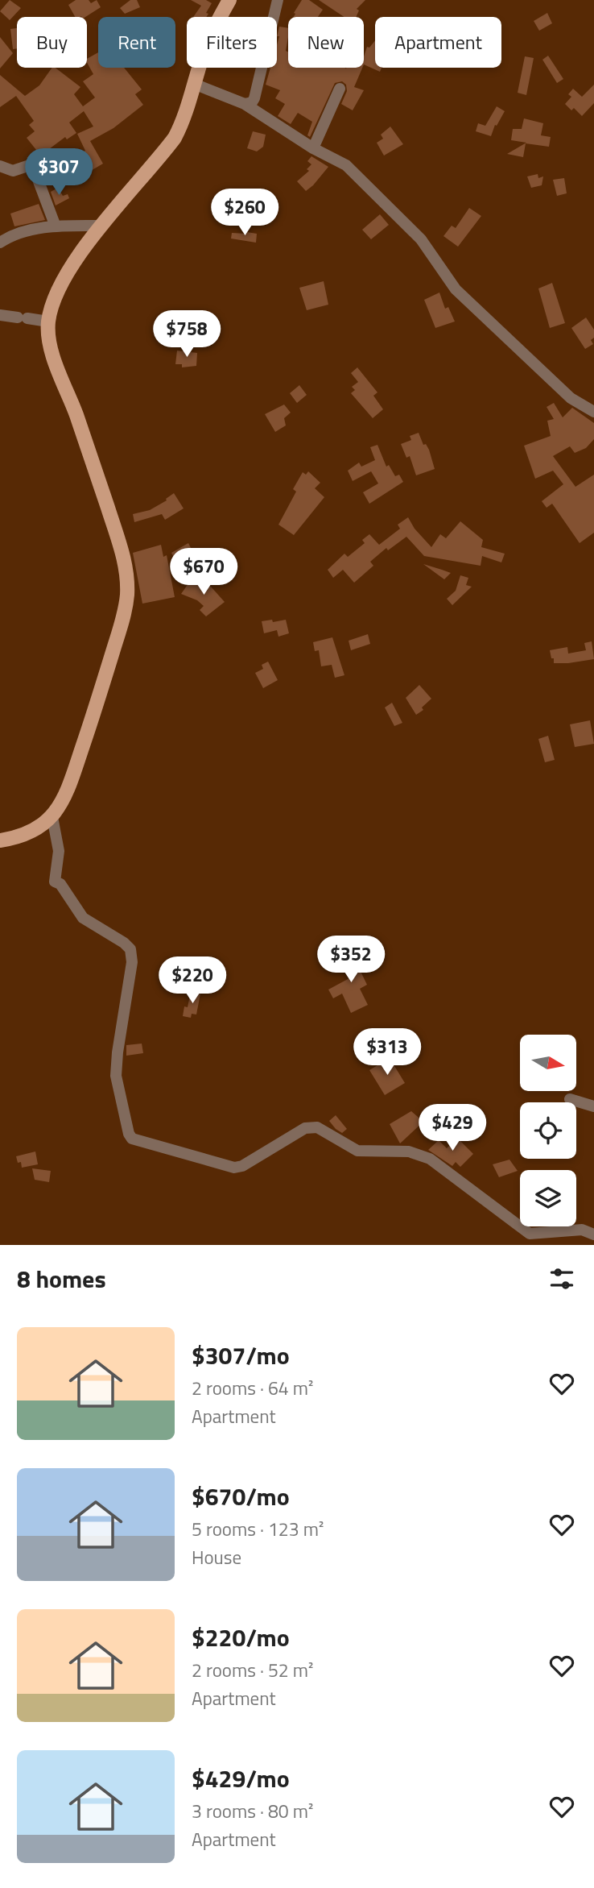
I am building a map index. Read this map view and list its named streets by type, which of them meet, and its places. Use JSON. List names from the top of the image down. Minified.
{"north":"right","page":{"chip":["Buy","Rent","Filters","New","Apartment"],"price":["$307","$260","$758","$670","$352","$220","$313","$429"],"heading":"8 homes","list":[{"name":"$307/mo","note":"2 rooms · 64 m² · Apartment"},{"name":"$670/mo","note":"5 rooms · 123 m² · House"},{"name":"$220/mo","note":"2 rooms · 52 m² · Apartment"},{"name":"$429/mo","note":"3 rooms · 80 m² · Apartment"}]}}
